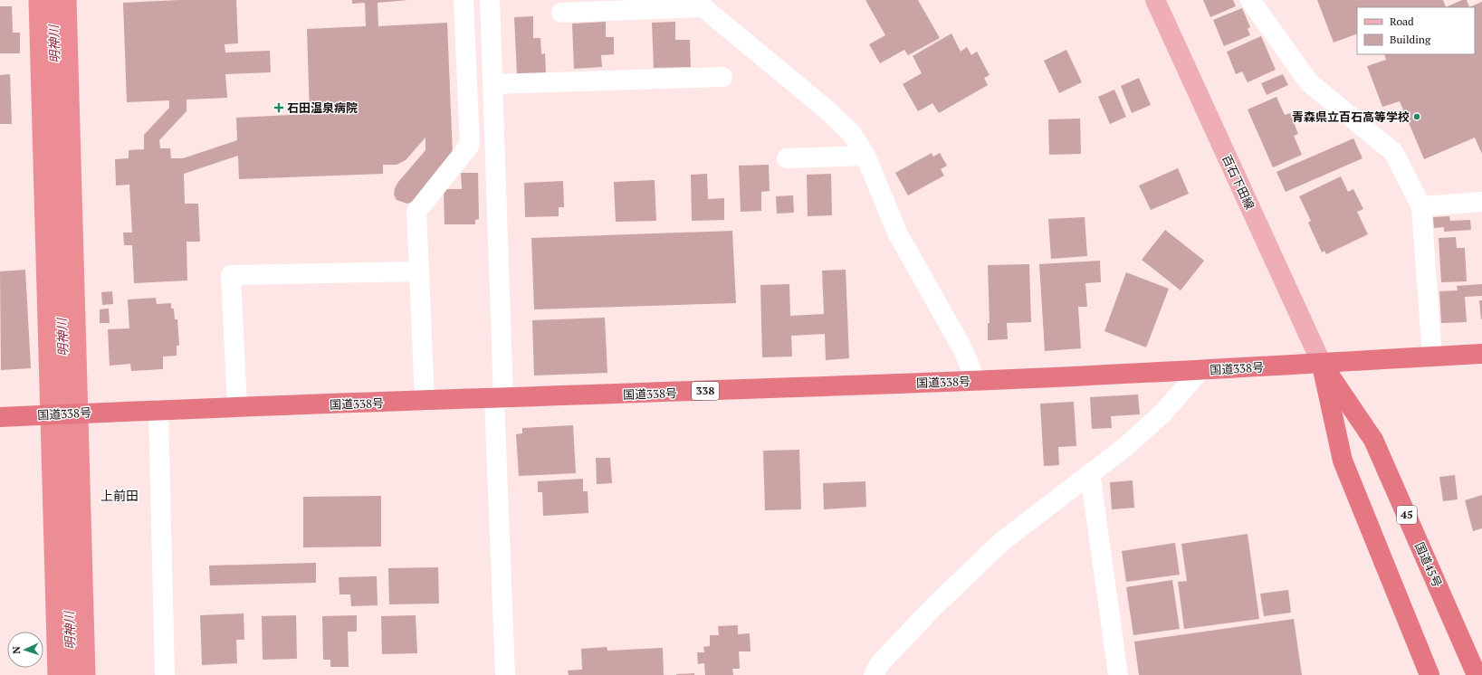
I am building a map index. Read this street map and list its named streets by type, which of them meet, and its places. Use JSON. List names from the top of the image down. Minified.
{"streets":{"highway":["国道338号","338","45","国道45号"],"main road":["百石下田線"]},"crossings":[["百石下田線","国道338号"],["百石下田線","国道45号"],["国道338号","国道45号"]],"districts":["上前田"],"water":["明神川"],"places":{"health":["石田温泉病院"],"other":["青森県立百石高等学校"]},"legend":["Road","Building"],"north":"left"}
